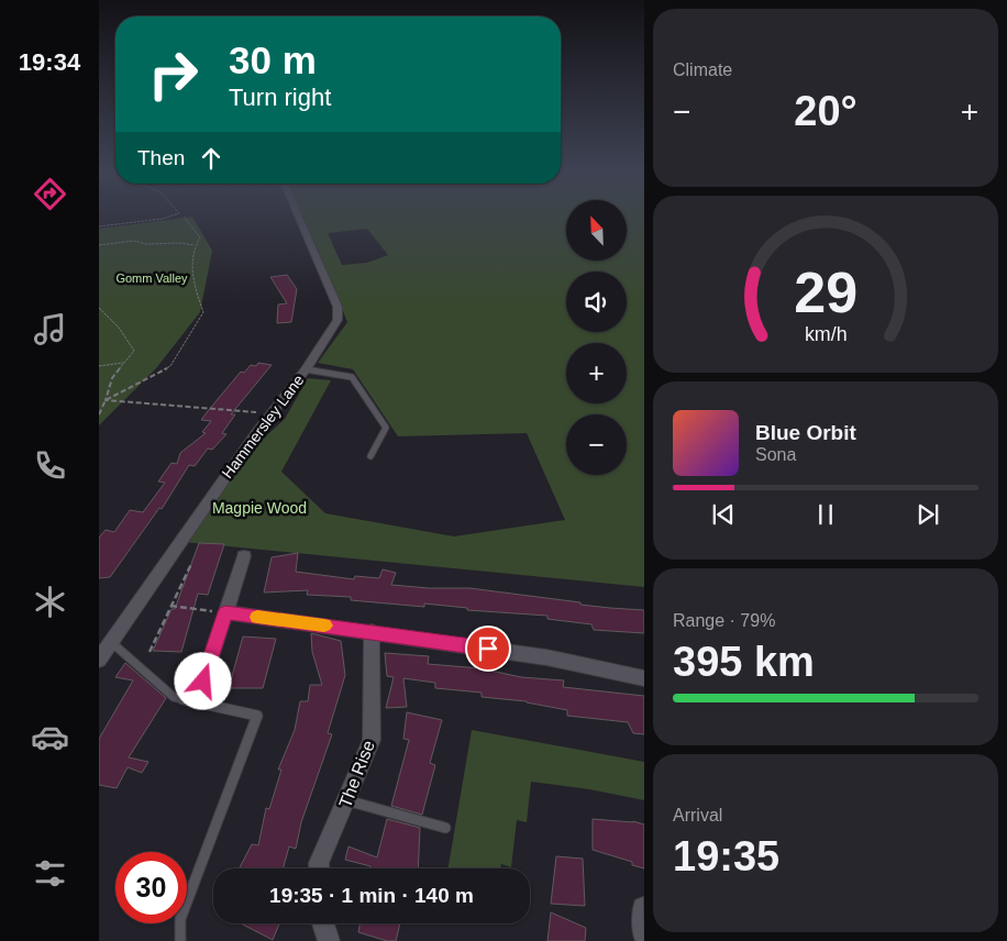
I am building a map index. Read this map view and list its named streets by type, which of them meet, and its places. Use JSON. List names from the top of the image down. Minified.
{"streets":{"street":["Hammersley Lane","The Rise"]},"parks":["Gomm Valley","Magpie Wood"],"north":"top left","page":{"tabs":"19:34","tile":["Climate",["Range · 79%","395 km"],["Arrival","19:35"]],"turn":["30 m","Turn right"],"heat":["−","20°","+"],"then":"Then","map_buttons":["+","−"],"song":["Blue Orbit","Sona"],"limit":"30","trip":"19:35 · 1 min · 140 m","gauge":["29","km/h"]}}
